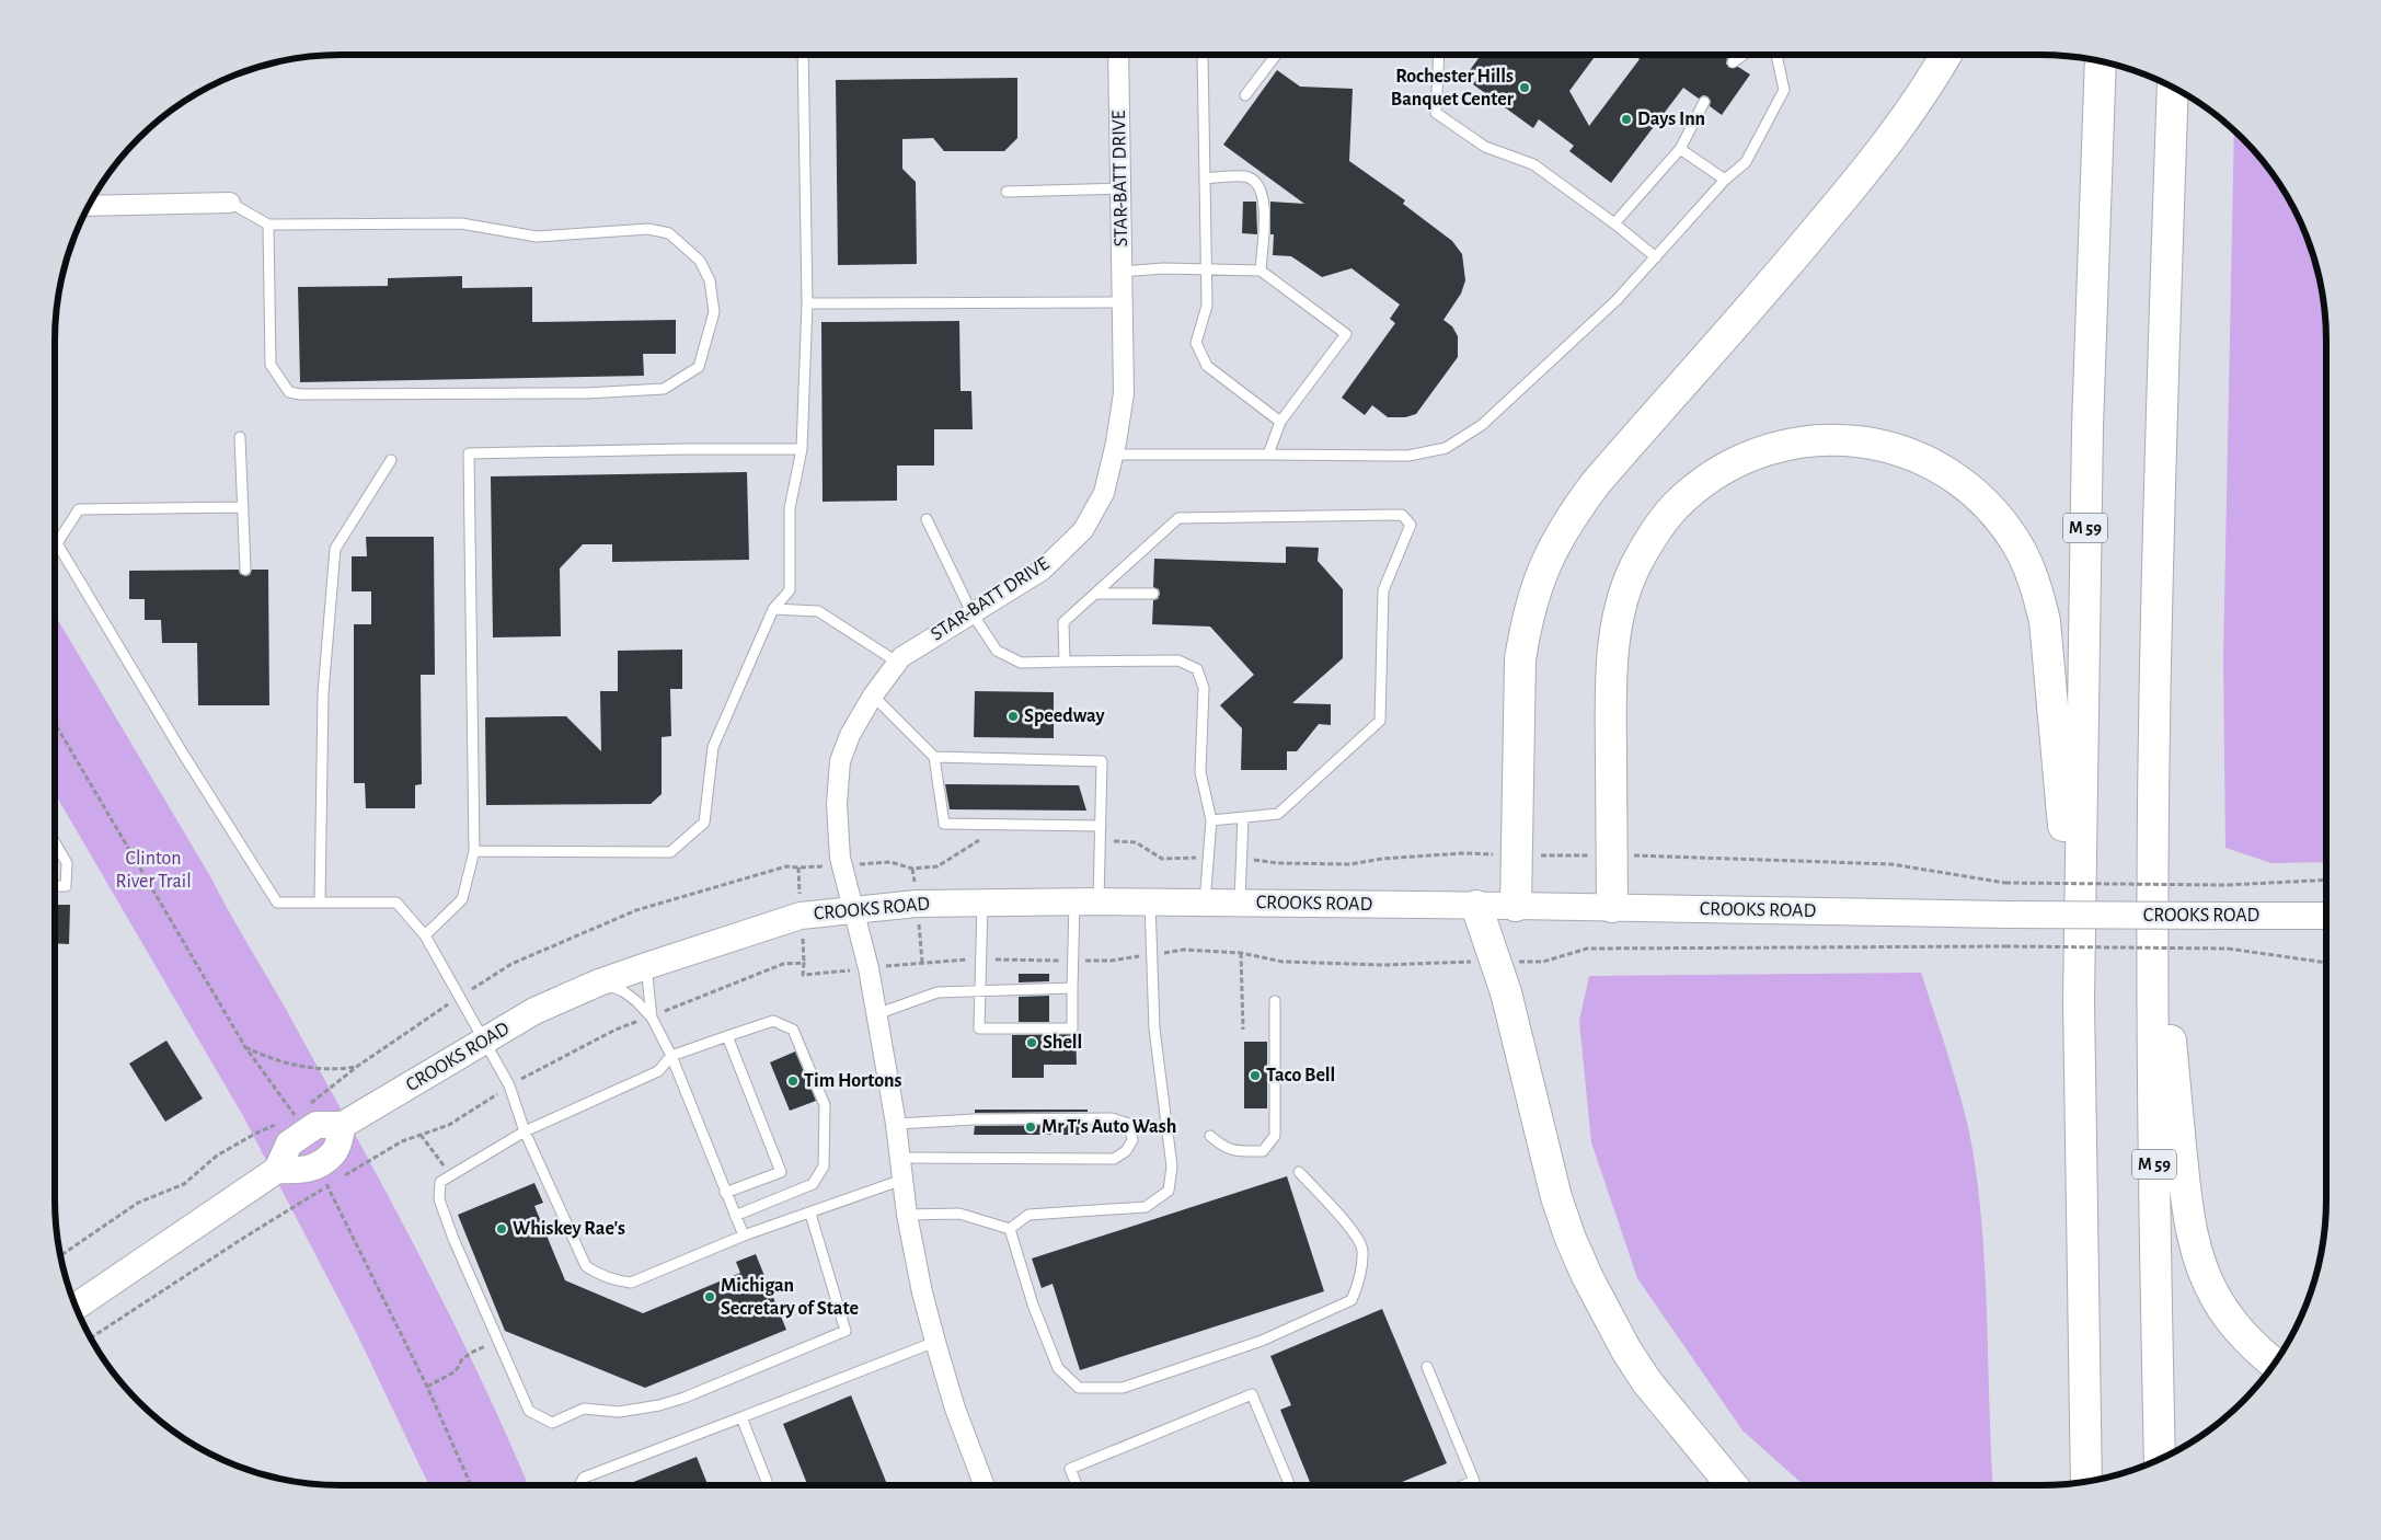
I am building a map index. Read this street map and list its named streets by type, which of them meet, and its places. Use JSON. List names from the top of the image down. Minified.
{"streets":{"highway":["M 59"],"main road":["CROOKS ROAD"],"street":["STAR-BATT DRIVE"]},"crossings":[["STAR-BATT DRIVE","CROOKS ROAD"]],"parks":["Clinton River Trail"],"places":["Rochester Hills Banquet Center","Days Inn","Speedway","Shell","Taco Bell","Tim Hortons","Mr T's Auto Wash","Whiskey Rae's","Michigan Secretary of State"]}
